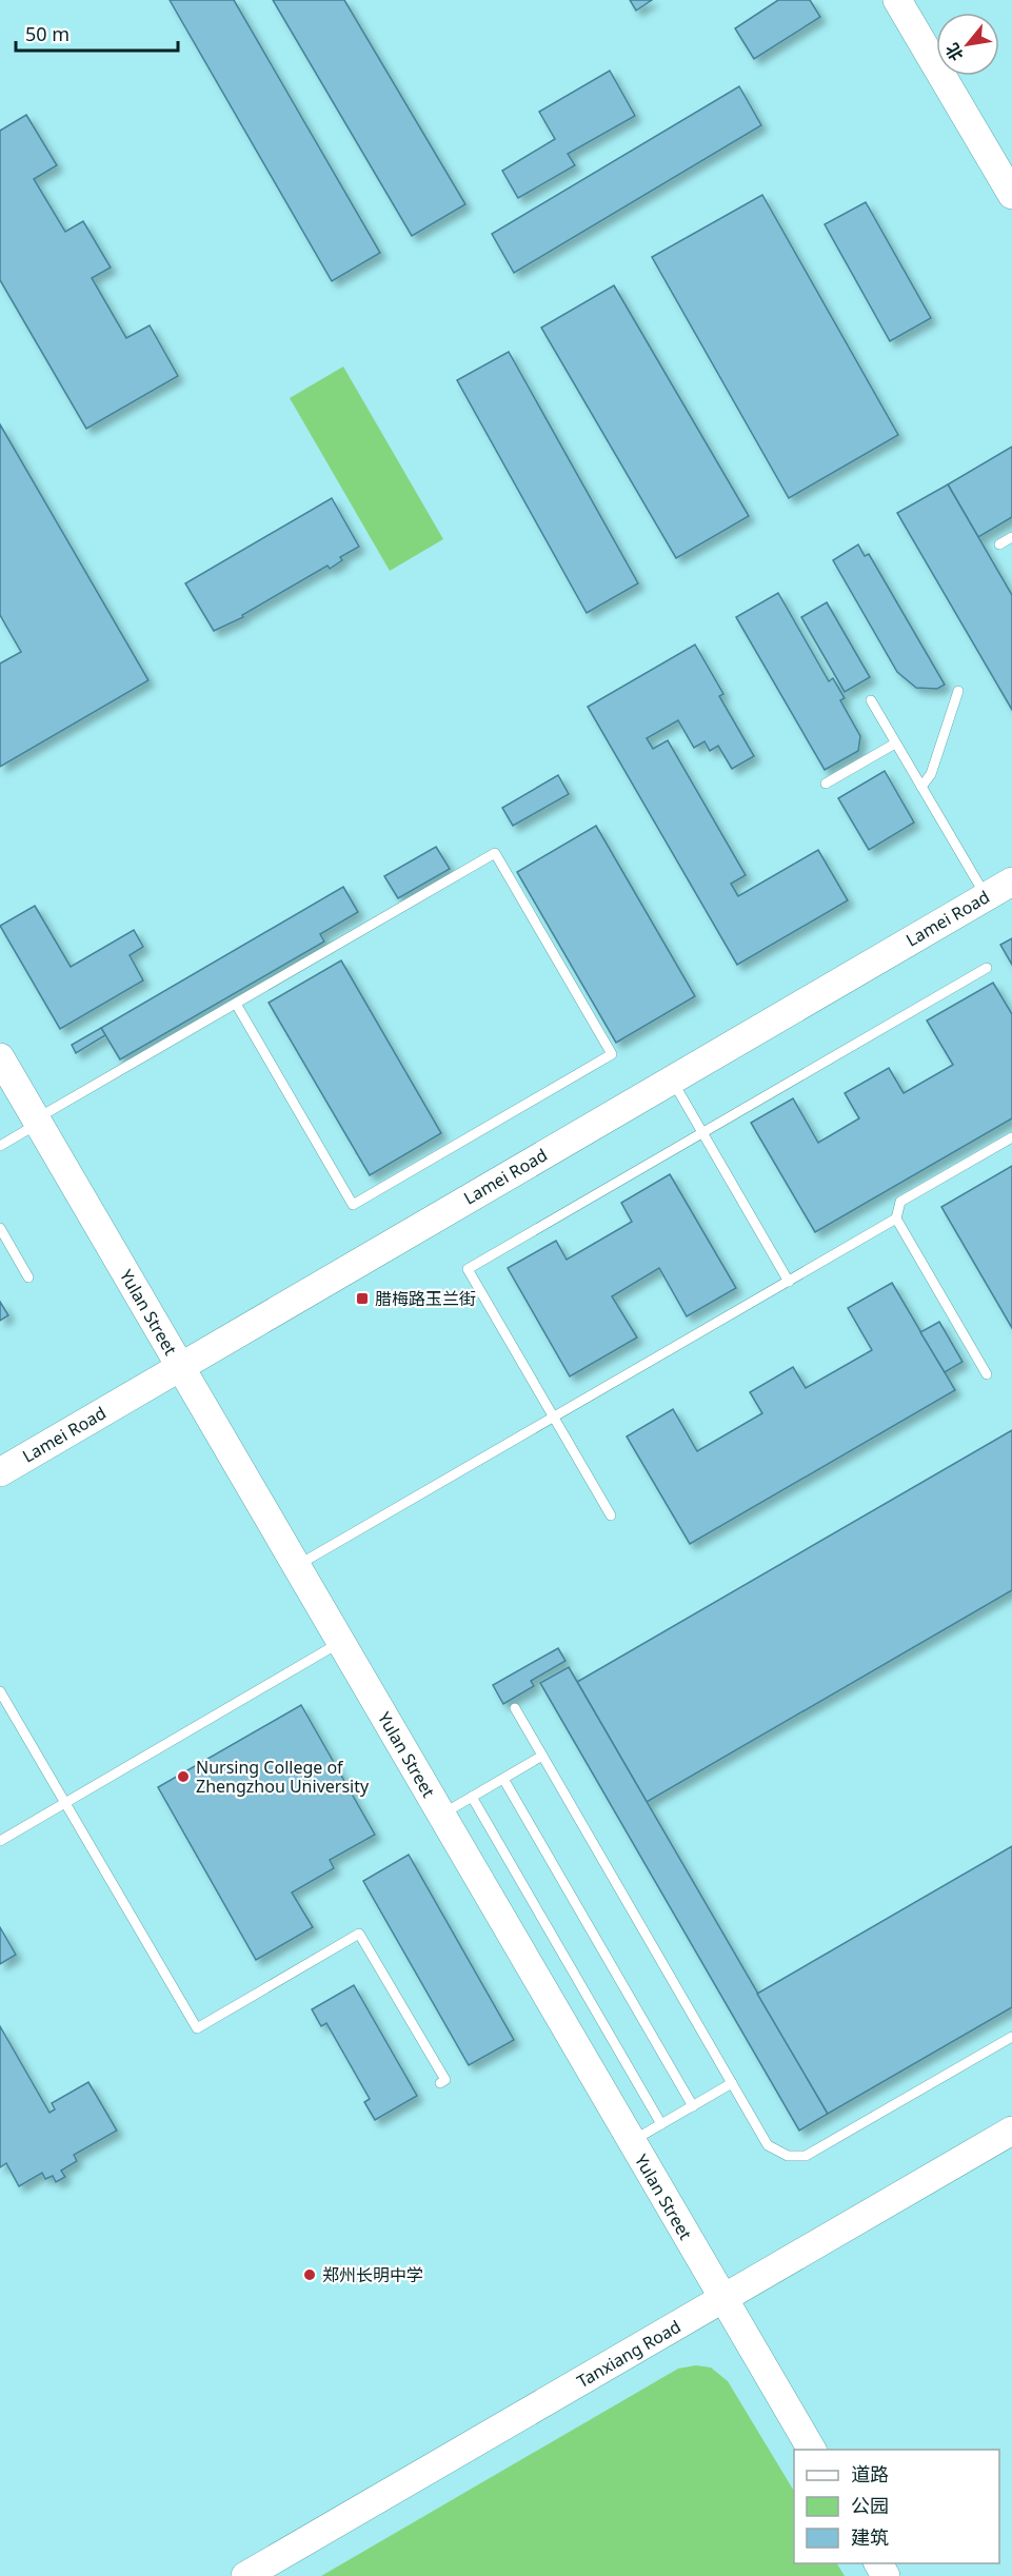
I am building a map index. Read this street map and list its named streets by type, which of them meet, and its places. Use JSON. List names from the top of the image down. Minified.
{"streets":{"street":["Lamei Road","Yulan Street","Tanxiang Road"]},"crossings":[["Lamei Road","Yulan Street"],["Yulan Street","Tanxiang Road"]],"places":{"transit":["腊梅路玉兰街"],"other":["Nursing College of Zhengzhou University","郑州长明中学"]},"legend":["道路","公园","建筑"],"scale_bar":"50 m","north":"bottom left"}
